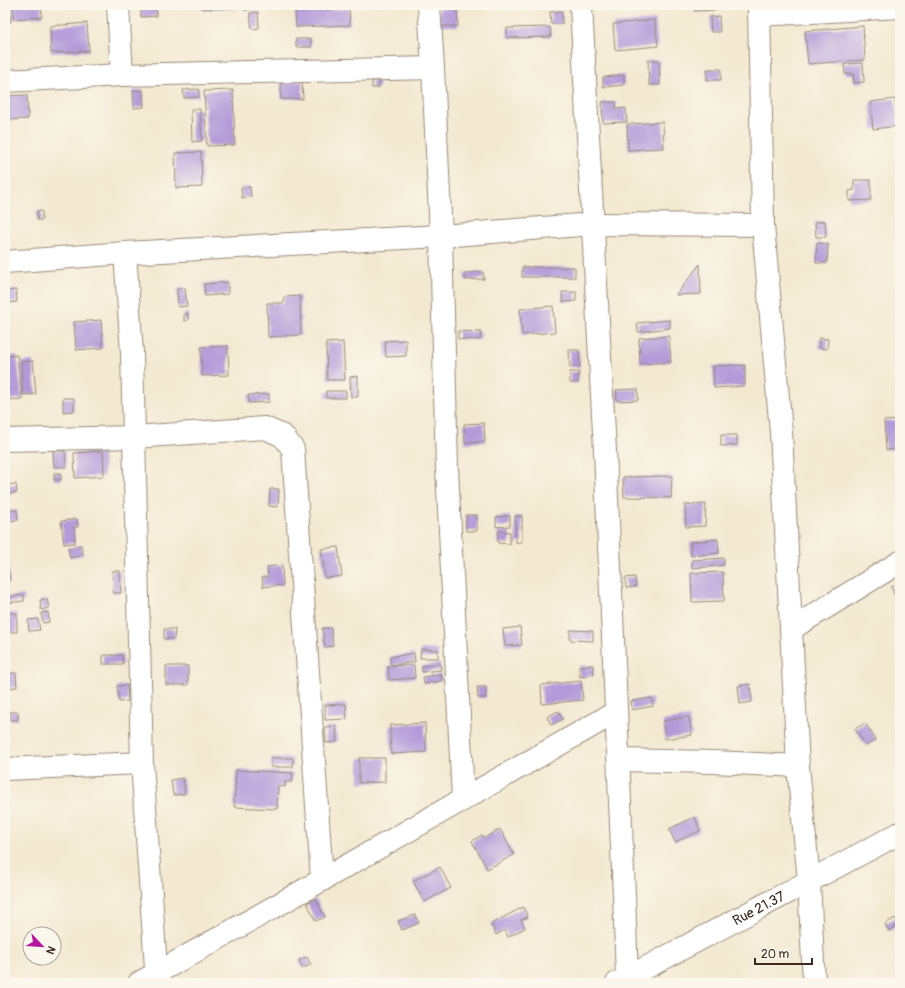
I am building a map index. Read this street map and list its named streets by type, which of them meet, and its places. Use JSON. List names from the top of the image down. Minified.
{"streets":{"street":["Rue 21.37"]},"scale_bar":"20 m","north":"bottom right"}
